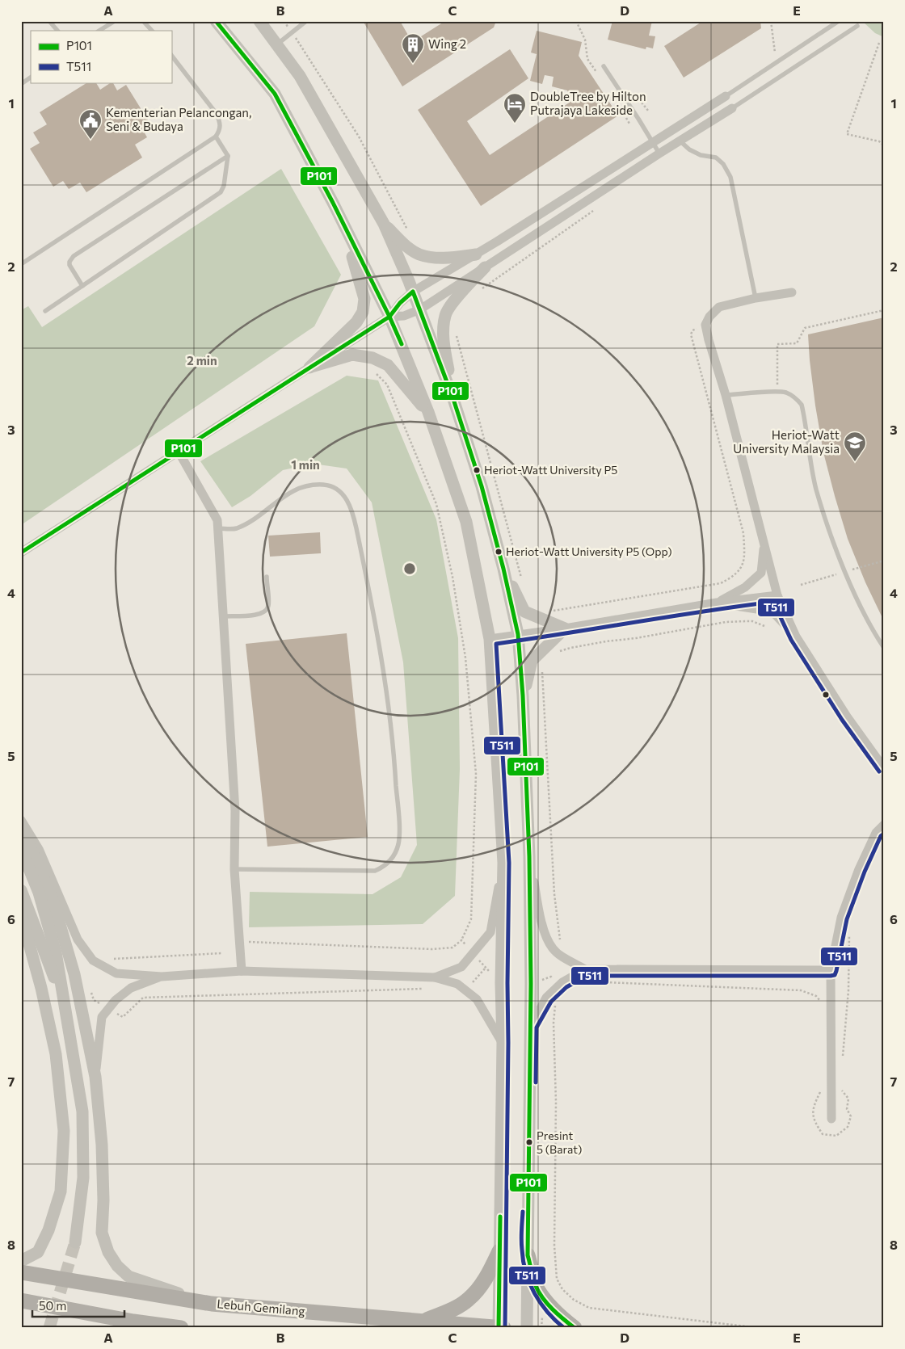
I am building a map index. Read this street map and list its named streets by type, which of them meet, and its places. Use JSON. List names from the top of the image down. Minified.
{"streets":{"main road":["Lebuh Gemilang"]},"places":{"building":["Wing 2"],"hotel":["DoubleTree by Hilton Putrajaya Lakeside"],"public building":["Kementerian Pelancongan, Seni & Budaya"],"school or university":["Heriot-Watt University Malaysia"],"other":["Heriot-Watt University P5","Heriot-Watt University P5 (Opp)","Presint 5 (Barat)"]},"lines":["transit line P101","transit line T511"],"legend":["P101","T511"],"scale_bar":"50 m","grid":{"columns":["A","B","C","D","E"],"rows":["1","2","3","4","5","6","7","8"]},"rings":["2 min","1 min"]}
